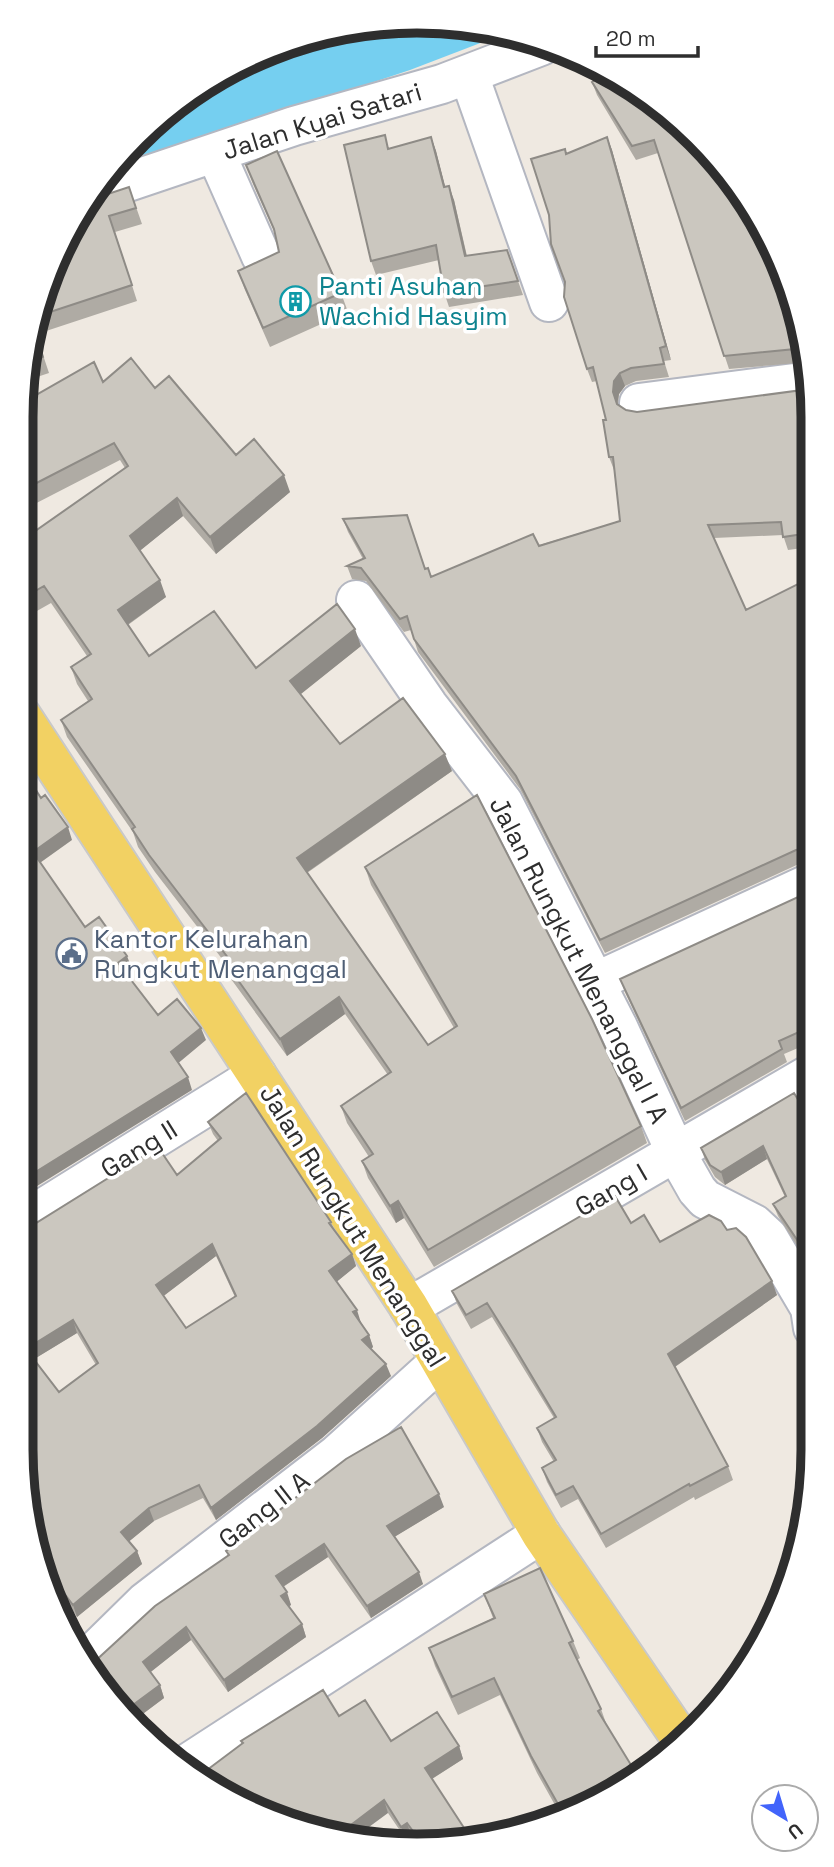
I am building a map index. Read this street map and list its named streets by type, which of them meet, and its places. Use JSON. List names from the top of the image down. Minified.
{"streets":{"main road":["Jalan Rungkut Menanggal"],"street":["Jalan Kyai Satari","Jalan Rungkut Menanggal I A","Gang II","Gang I","Gang II A"]},"crossings":[["Jalan Rungkut Menanggal I A","Gang I"],["Gang II","Jalan Rungkut Menanggal"],["Gang I","Jalan Rungkut Menanggal"],["Jalan Rungkut Menanggal","Gang II A"]],"places":{"building":["Panti Asuhan Wachid Hasyim"],"public building":["Kantor Kelurahan Rungkut Menanggal"]},"scale_bar":"20 m","north":"bottom right"}
